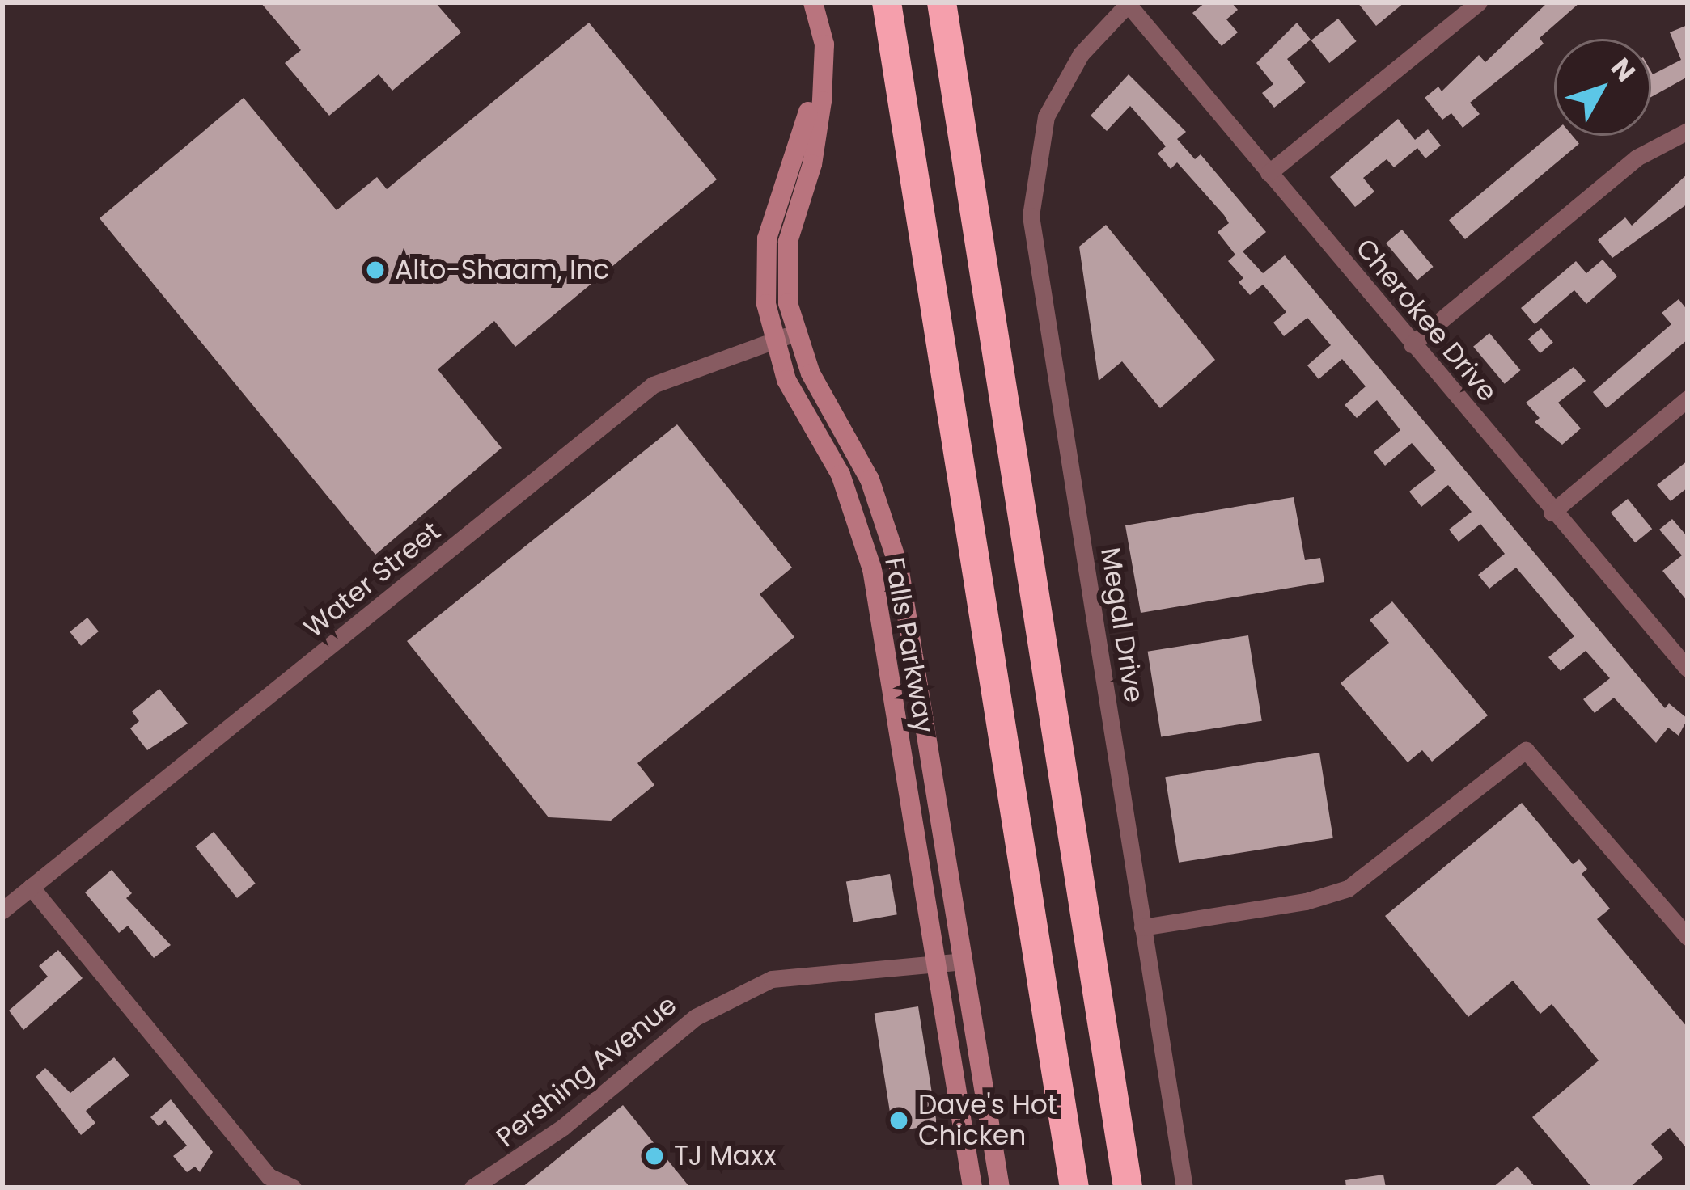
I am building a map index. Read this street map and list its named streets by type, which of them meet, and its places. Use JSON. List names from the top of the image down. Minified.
{"streets":{"street":["Cherokee Drive","Water Street","Megal Drive","Falls Parkway","Pershing Avenue"]},"crossings":[["Cherokee Drive","Megal Drive"],["Water Street","Falls Parkway"],["Falls Parkway","Pershing Avenue"]],"places":["Alto-Shaam, Inc","Dave's Hot Chicken","TJ Maxx"],"north":"top right"}
